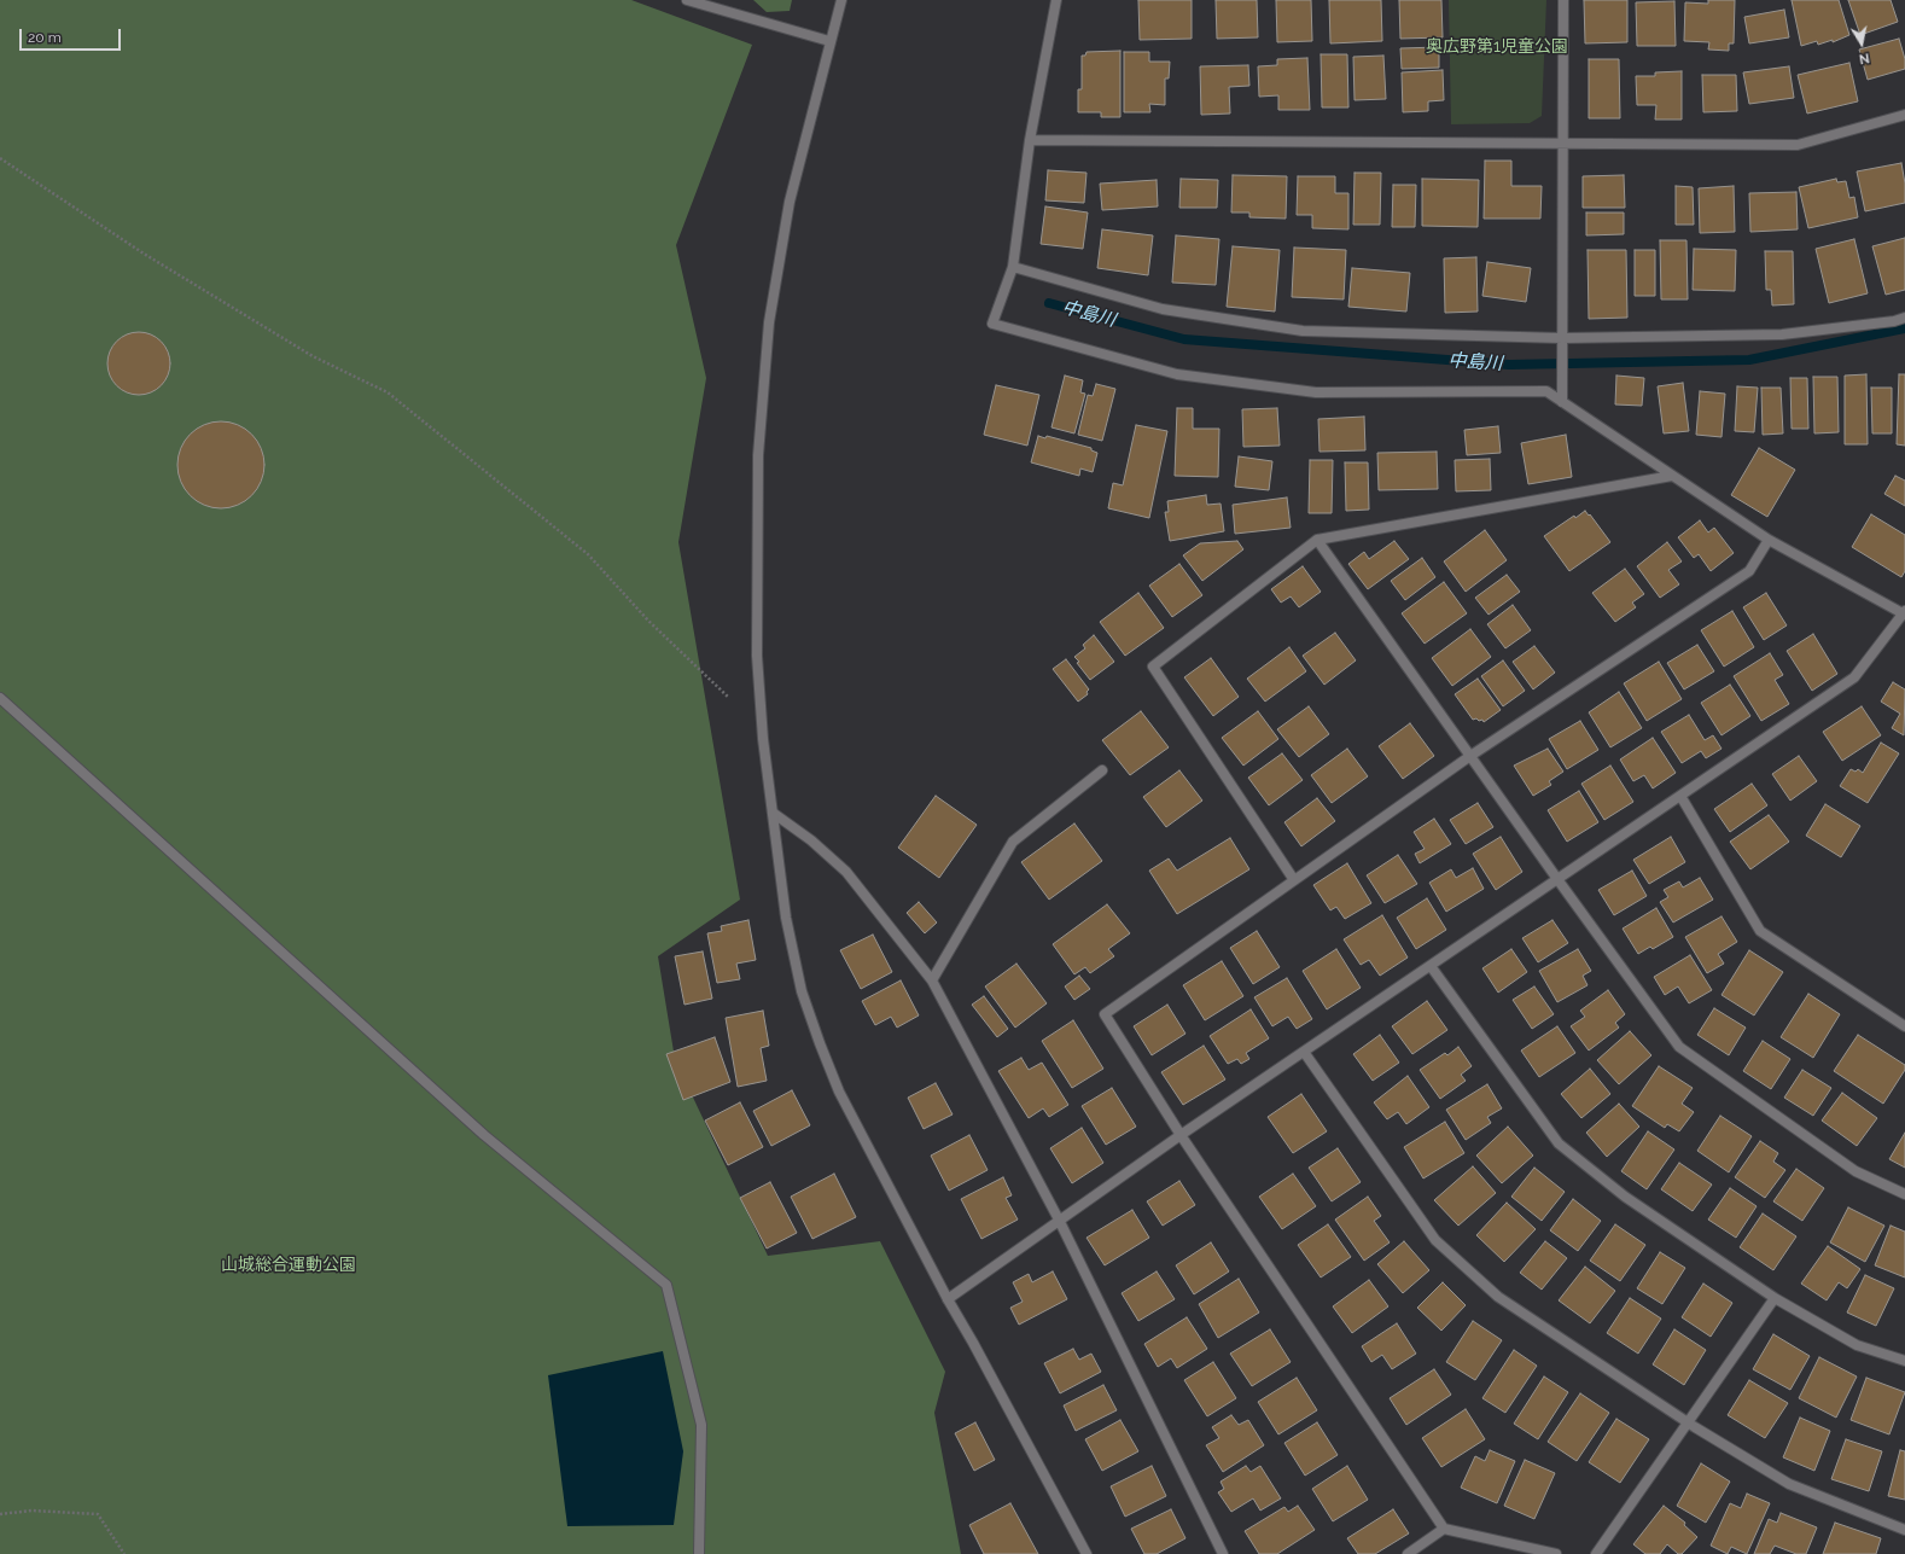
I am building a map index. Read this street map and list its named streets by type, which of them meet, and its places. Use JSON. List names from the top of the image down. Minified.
{"water":["中島川"],"parks":["奥広野第1児童公園","山城総合運動公園"],"scale_bar":"20 m","north":"bottom"}
